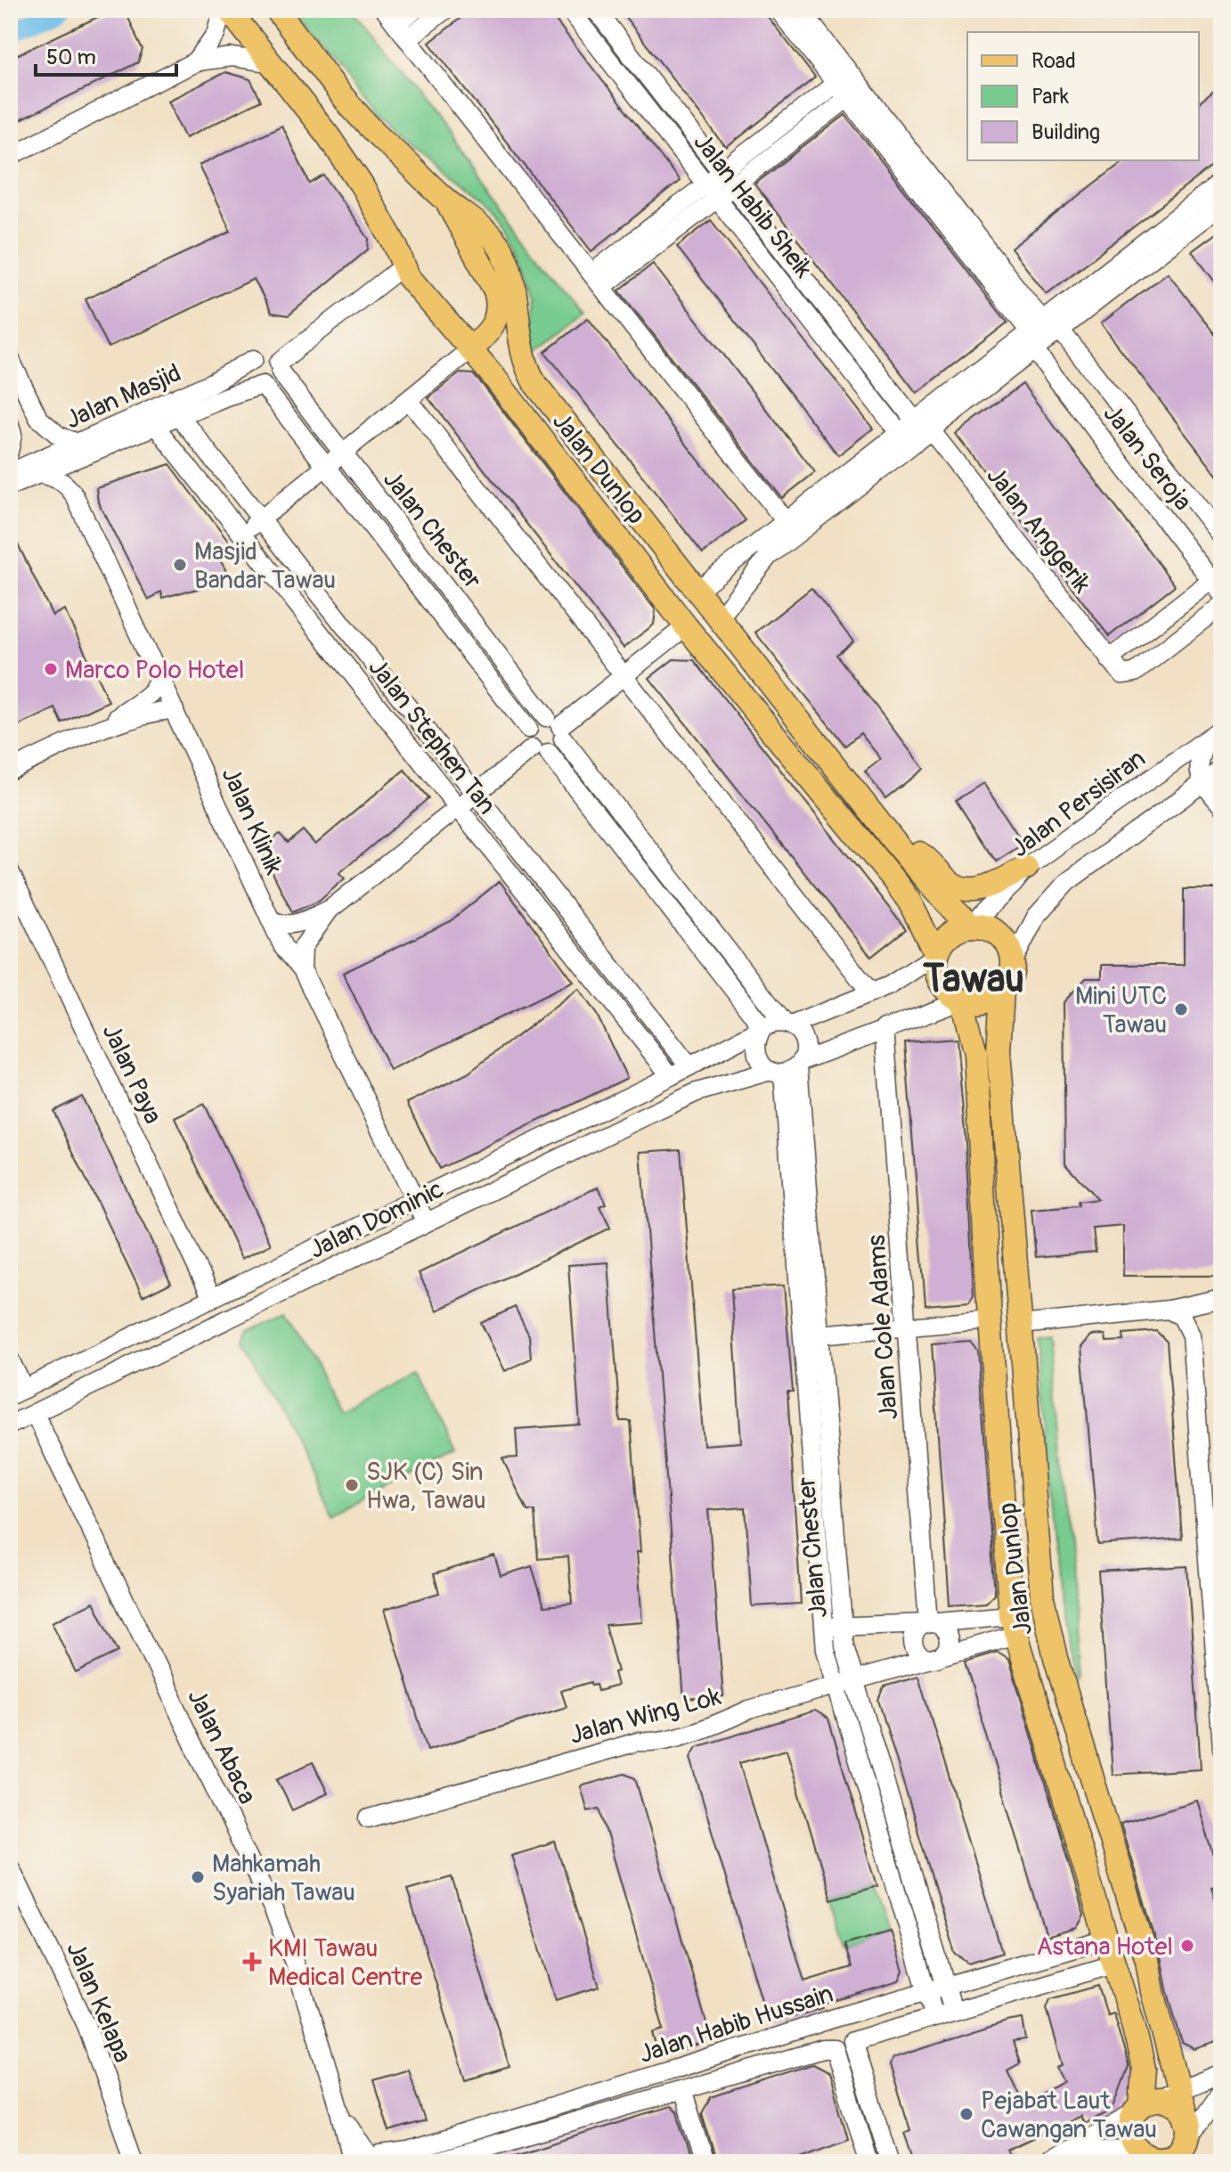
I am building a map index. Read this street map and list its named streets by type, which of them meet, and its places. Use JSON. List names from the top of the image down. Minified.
{"streets":{"main road":["Jalan Dunlop"],"street":["Jalan Habib Sheik","Jalan Masjid","Jalan Seroja","Jalan Chester","Jalan Anggerik","Jalan Stephen Tan","Jalan Persisiran","Jalan Klinik","Jalan Paya","Jalan Dominic","Jalan Cole Adams","Jalan Wing Lok","Jalan Abaca","Jalan Kelapa","Jalan Habib Hussain"]},"crossings":[["Jalan Masjid","Jalan Chester"],["Jalan Dunlop","Jalan Persisiran"],["Jalan Dunlop","Jalan Dominic"],["Jalan Dunlop","Jalan Wing Lok"],["Jalan Dunlop","Jalan Habib Hussain"],["Jalan Chester","Jalan Dominic"],["Jalan Chester","Jalan Wing Lok"],["Jalan Chester","Jalan Habib Hussain"],["Jalan Stephen Tan","Jalan Dominic"],["Jalan Persisiran","Jalan Dominic"],["Jalan Klinik","Jalan Dominic"],["Jalan Paya","Jalan Dominic"],["Jalan Dominic","Jalan Cole Adams"],["Jalan Dominic","Jalan Abaca"],["Jalan Cole Adams","Jalan Wing Lok"],["Jalan Abaca","Jalan Habib Hussain"]],"districts":["Tawau"],"places":{"other":["Masjid Bandar Tawau","Marco Polo Hotel","Mini UTC Tawau","SJK (C) Sin Hwa, Tawau","Mahkamah Syariah Tawau","Astana Hotel","Pejabat Laut Cawangan Tawau"],"health":["KMI Tawau Medical Centre"]},"legend":["Road","Park","Building"],"scale_bar":"50 m"}
